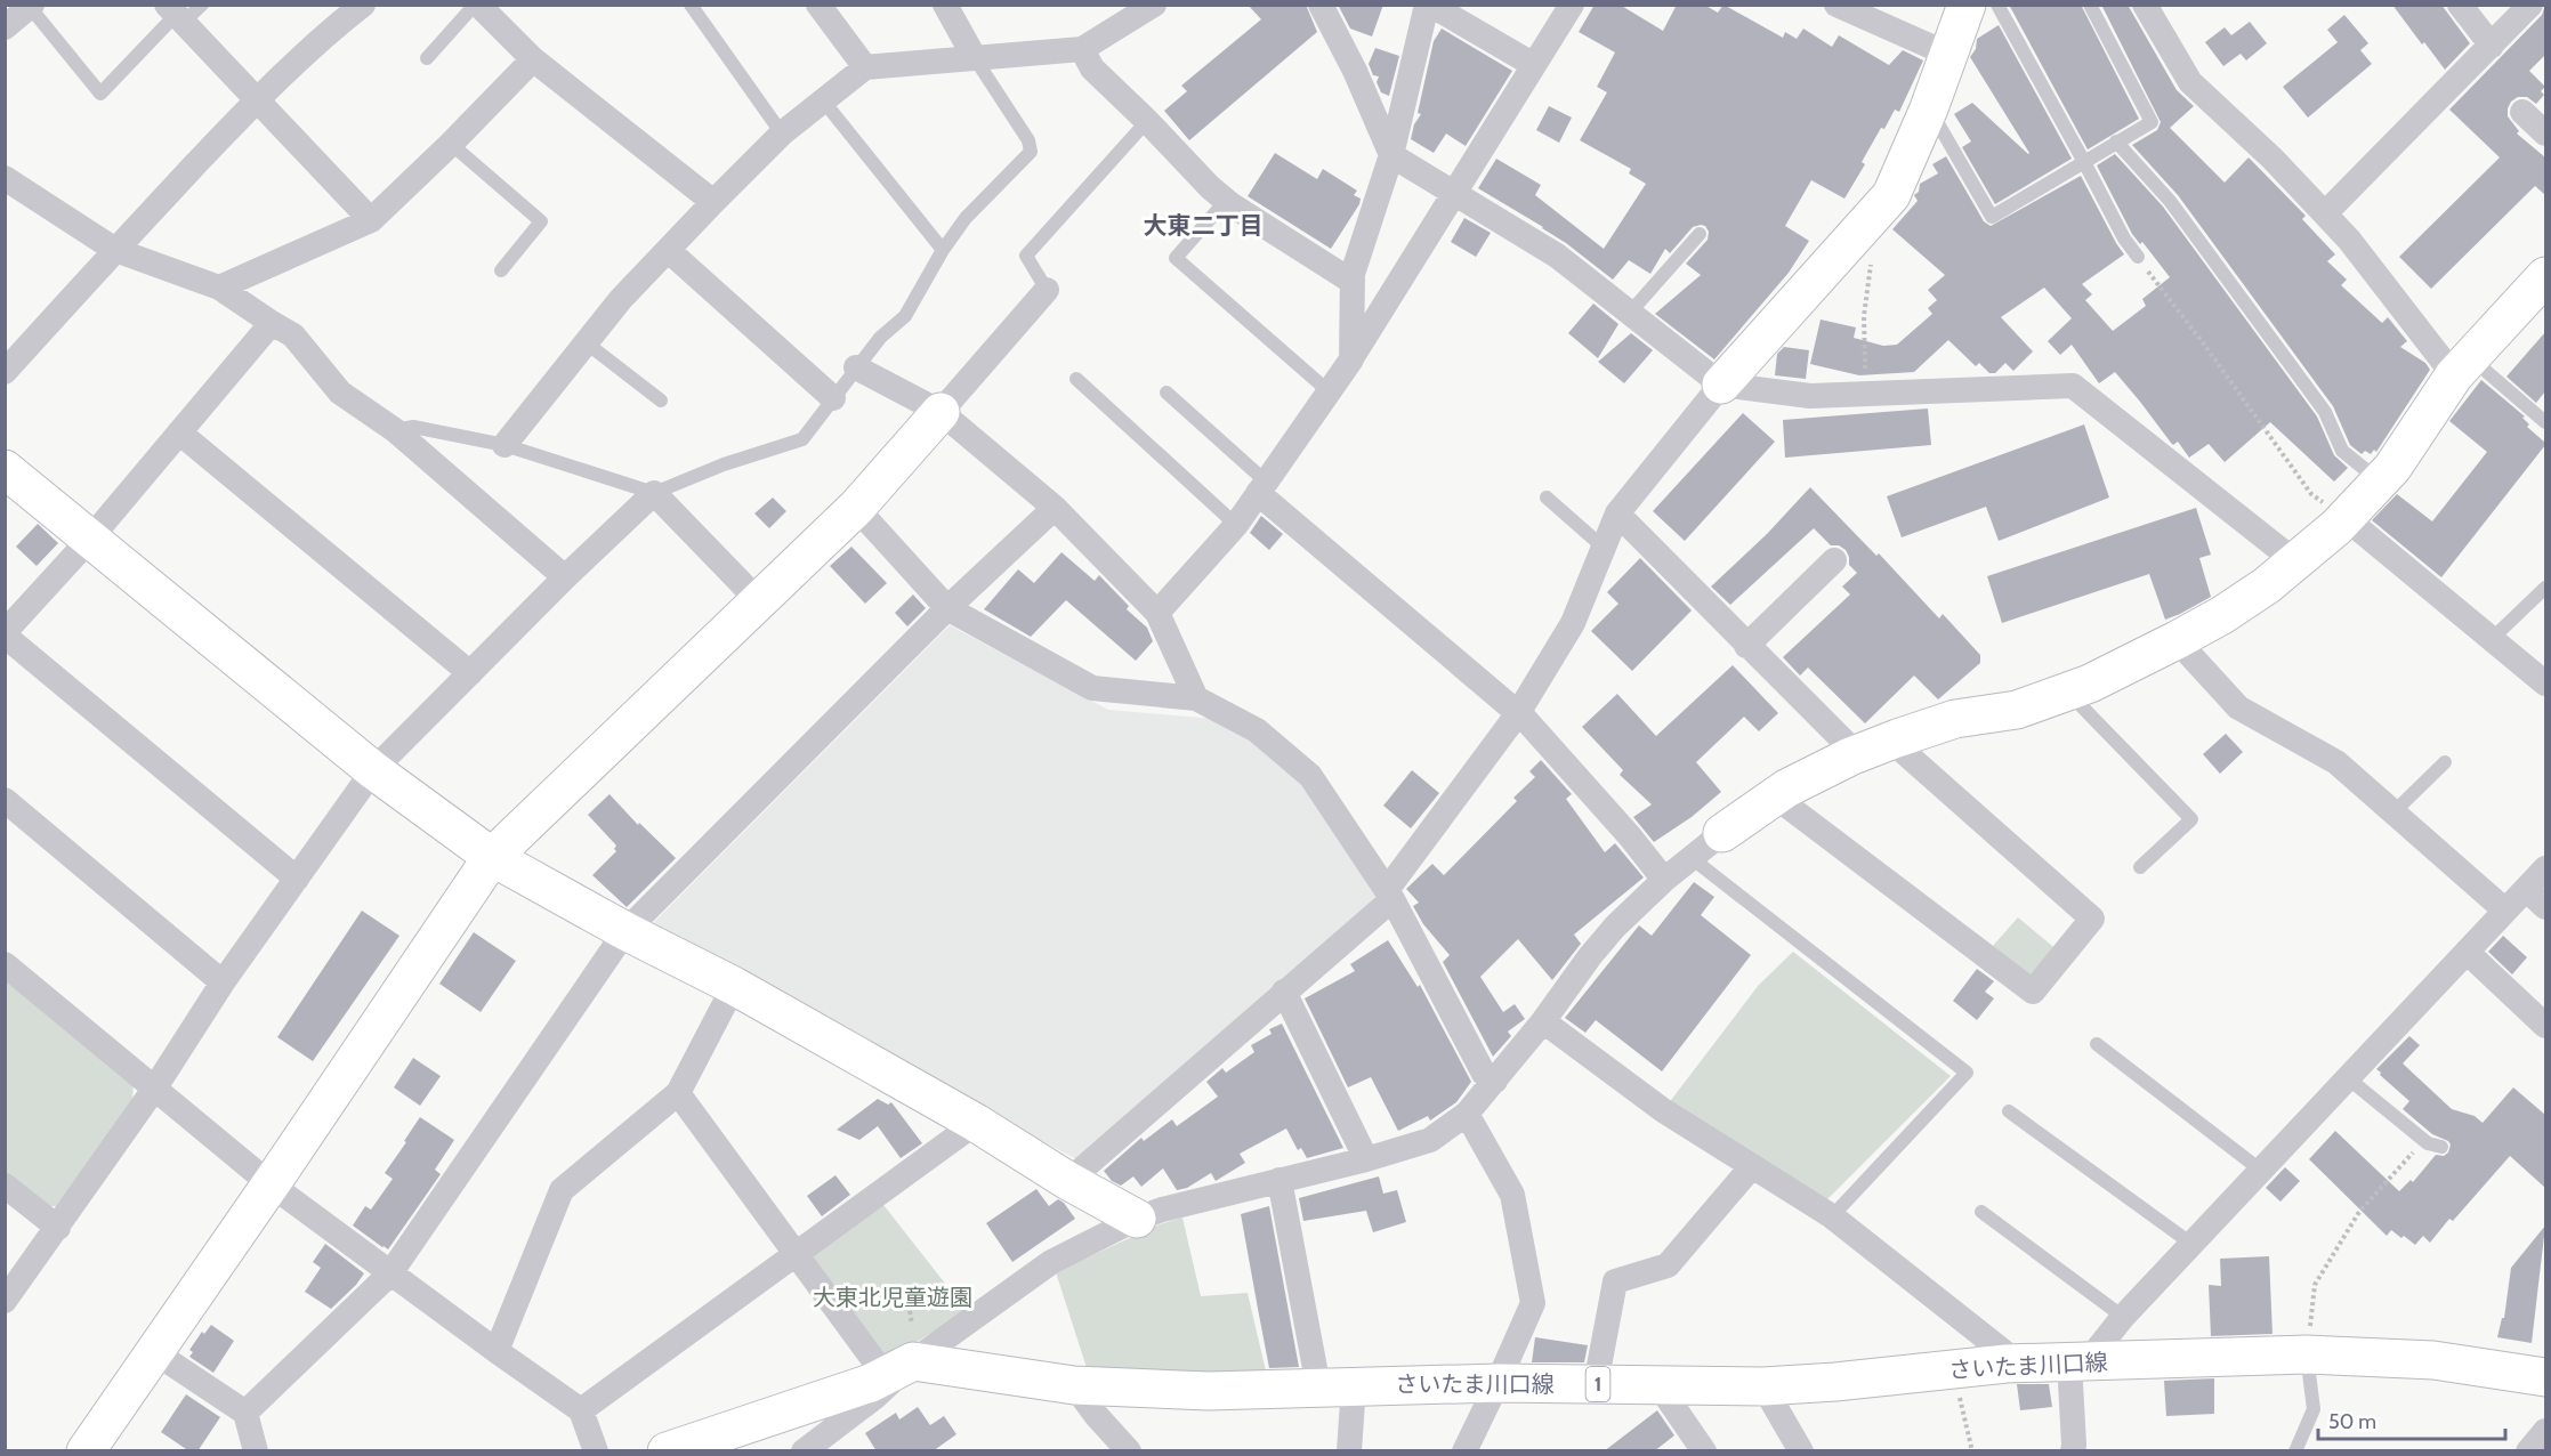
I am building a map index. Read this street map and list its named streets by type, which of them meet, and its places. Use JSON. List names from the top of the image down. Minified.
{"streets":{"street":["さいたま川口線","1"]},"districts":["大東二丁目"],"parks":["大東北児童遊園"],"scale_bar":"50 m"}
